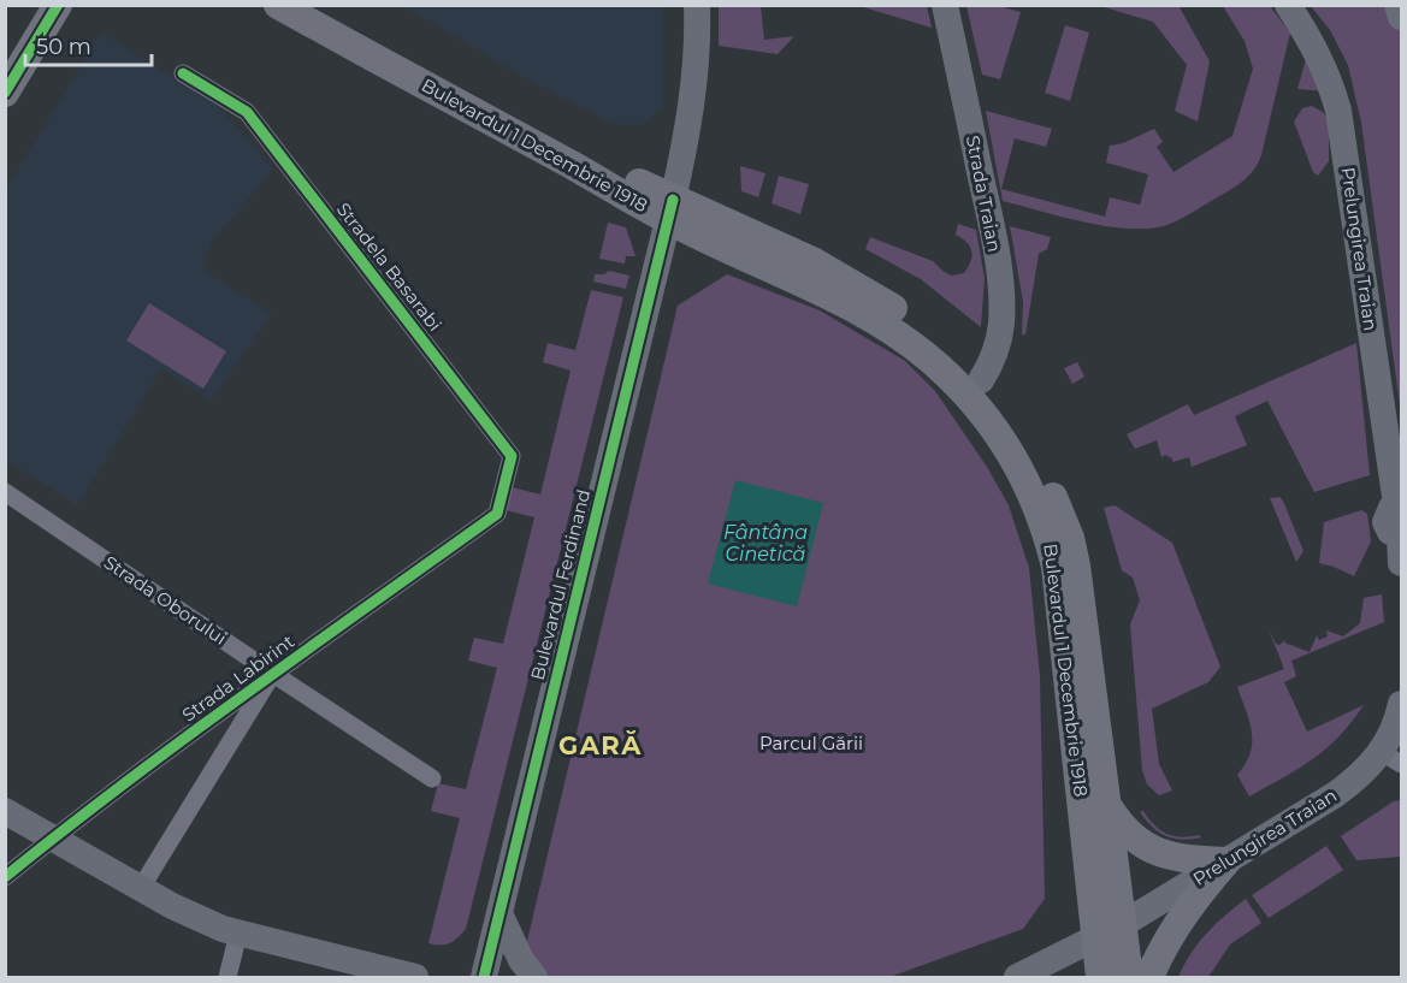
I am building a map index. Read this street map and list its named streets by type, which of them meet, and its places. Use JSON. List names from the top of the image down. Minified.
{"streets":{"main road":["Bulevardul 1 Decembrie 1918"],"street":["Strada Traian","Prelungirea Traian","Stradela Basarabi","Bulevardul Ferdinand","Strada Oborului","Strada Labirint"]},"crossings":[["Bulevardul 1 Decembrie 1918","Strada Traian"],["Bulevardul 1 Decembrie 1918","Prelungirea Traian"],["Bulevardul 1 Decembrie 1918","Bulevardul Ferdinand"],["Stradela Basarabi","Strada Labirint"],["Strada Oborului","Strada Labirint"]],"districts":["GARĂ"],"water":["Fântâna Cinetică"],"parks":["Parcul Gării"],"scale_bar":"50 m"}
